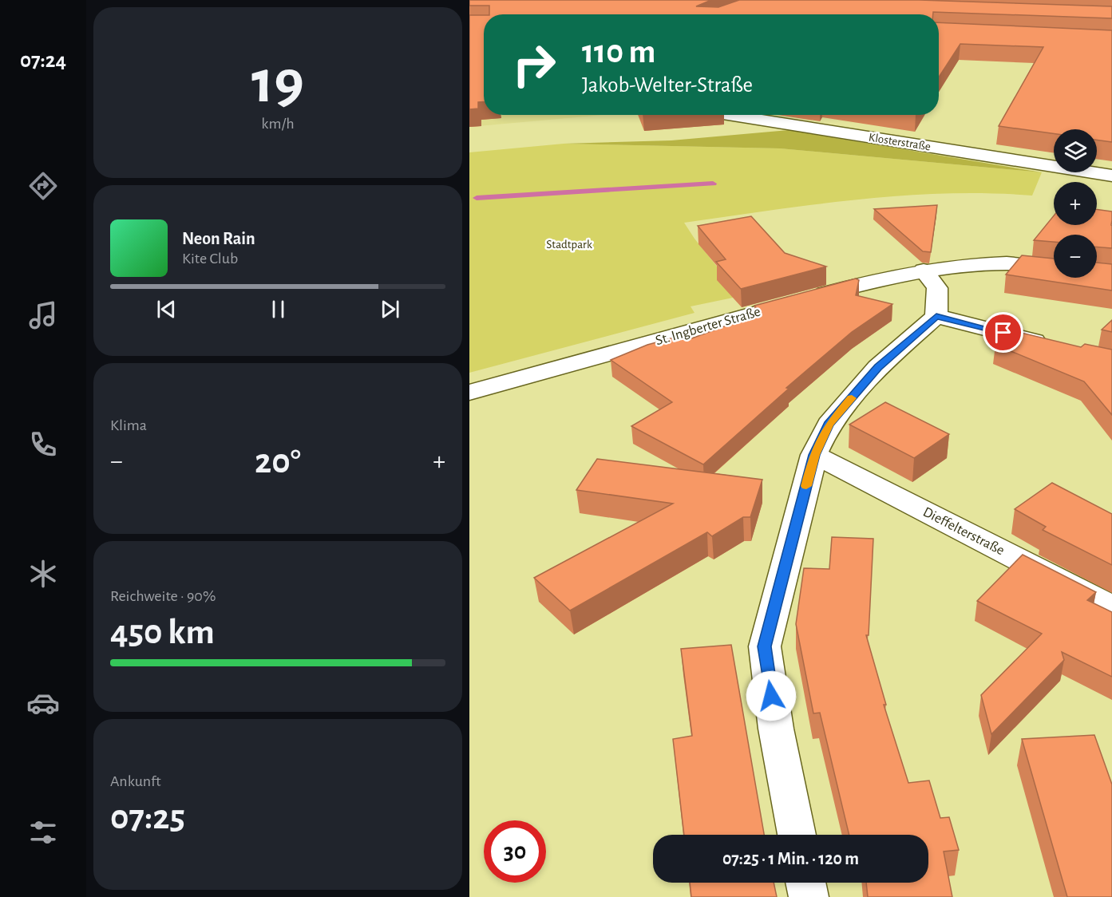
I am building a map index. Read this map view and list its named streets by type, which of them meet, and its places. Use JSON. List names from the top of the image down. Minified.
{"streets":{"street":["Klosterstraße","St. Ingberter Straße","Dieffelterstraße"]},"parks":["Stadtpark"],"page":{"tabs":"07:24","tile":[["19","km/h"],"Klima",["Reichweite · 90%","450 km"],["Ankunft","07:25"]],"turn":["110 m","Jakob-Welter-Straße"],"map_buttons":["+","−"],"song":["Neon Rain","Kite Club"],"heat":["−","20°","+"],"limit":"30","trip":"07:25 · 1 Min. · 120 m"}}
